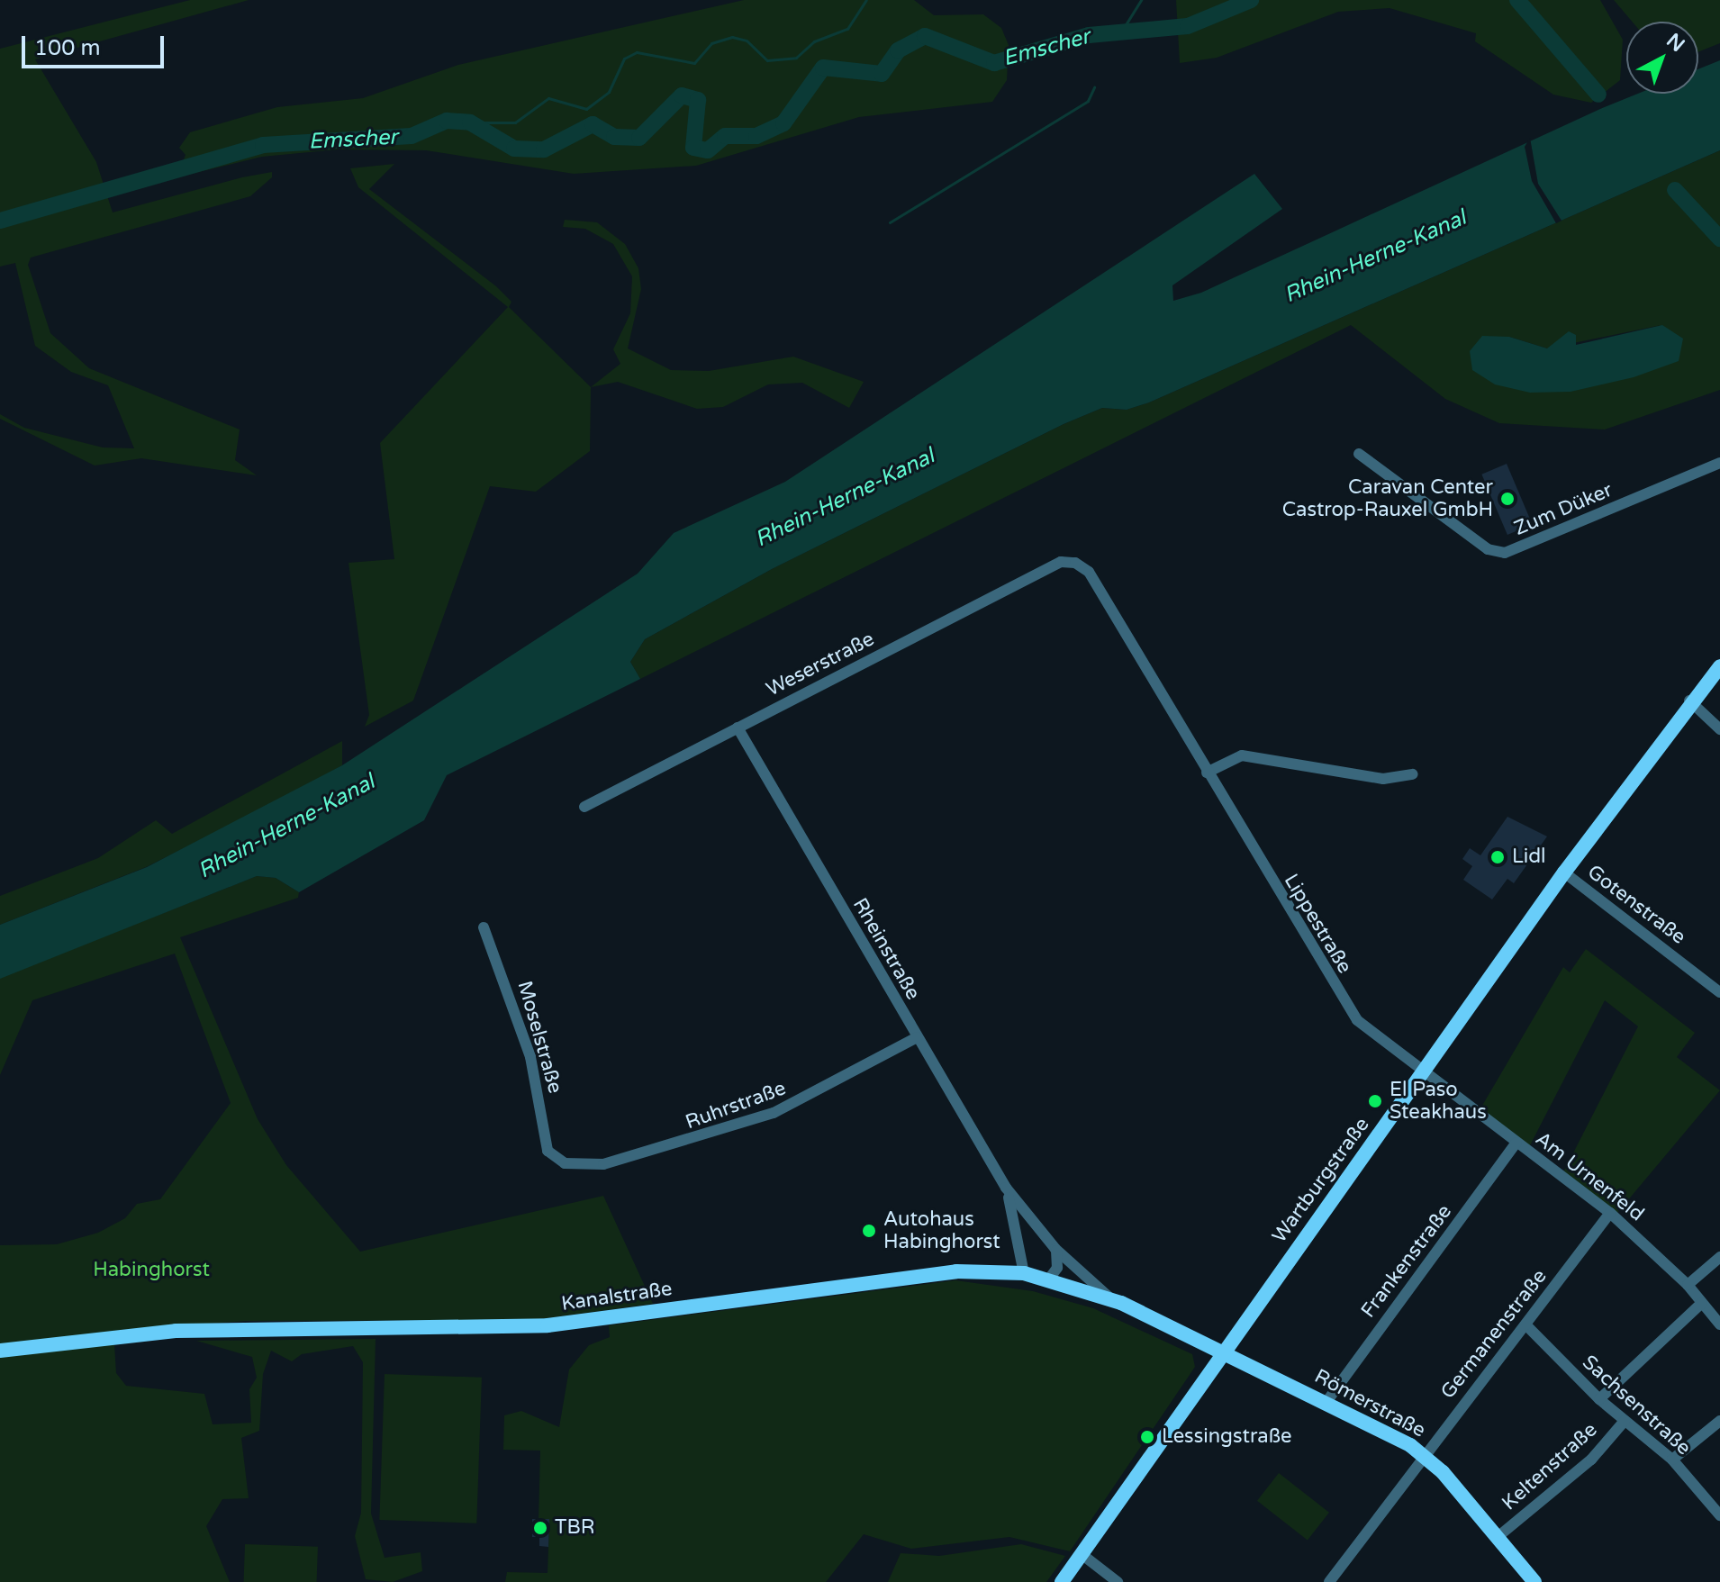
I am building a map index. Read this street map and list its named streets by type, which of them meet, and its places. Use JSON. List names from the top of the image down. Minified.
{"streets":{"main road":["Wartburgstraße","Kanalstraße","Römerstraße"],"street":["Zum Düker","Weserstraße","Gotenstraße","Lippestraße","Rheinstraße","Moselstraße","Ruhrstraße","Am Urnenfeld","Frankenstraße","Germanenstraße","Sachsenstraße","Keltenstraße"]},"crossings":[["Weserstraße","Lippestraße"],["Weserstraße","Rheinstraße"],["Gotenstraße","Wartburgstraße"],["Lippestraße","Am Urnenfeld"],["Lippestraße","Wartburgstraße"],["Rheinstraße","Ruhrstraße"],["Rheinstraße","Kanalstraße"],["Moselstraße","Ruhrstraße"],["Am Urnenfeld","Wartburgstraße"],["Am Urnenfeld","Frankenstraße"],["Am Urnenfeld","Germanenstraße"],["Wartburgstraße","Kanalstraße"],["Wartburgstraße","Römerstraße"],["Frankenstraße","Römerstraße"],["Kanalstraße","Römerstraße"],["Germanenstraße","Römerstraße"],["Germanenstraße","Sachsenstraße"],["Römerstraße","Keltenstraße"],["Sachsenstraße","Keltenstraße"]],"water":["Emscher","Rhein-Herne-Kanal"],"parks":["Habinghorst"],"places":["Caravan Center Castrop-Rauxel GmbH","Lidl","El Paso Steakhaus","Autohaus Habinghorst","Lessingstraße","TBR"],"scale_bar":"100 m","north":"top right"}
